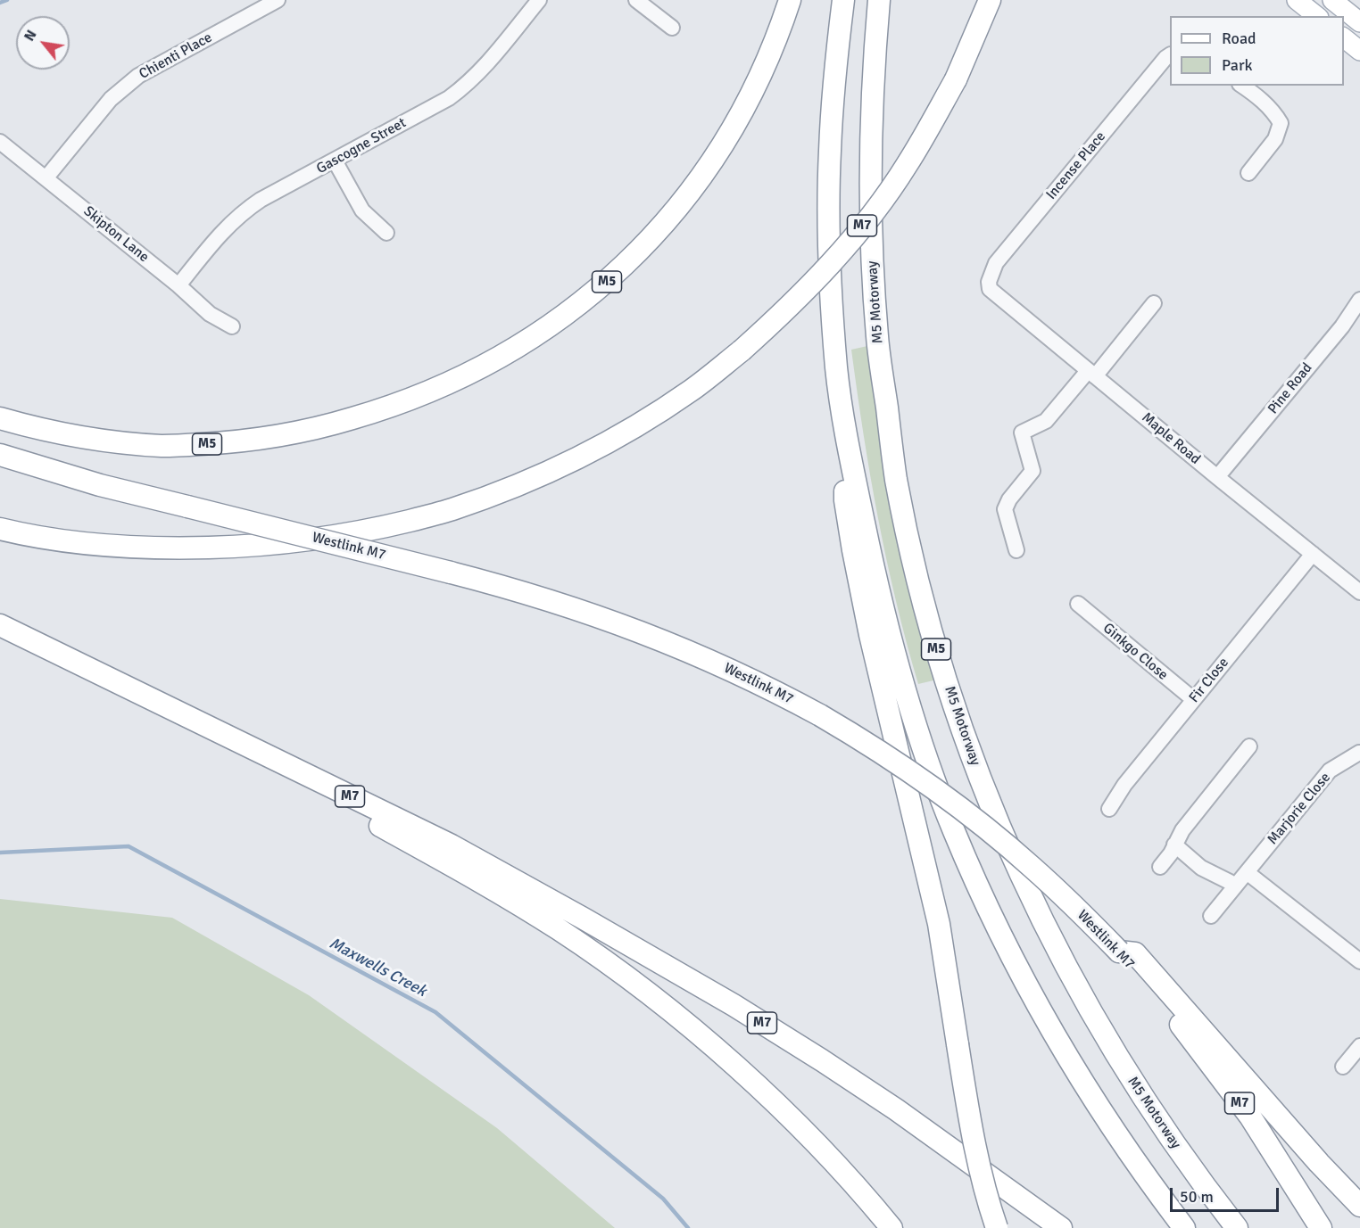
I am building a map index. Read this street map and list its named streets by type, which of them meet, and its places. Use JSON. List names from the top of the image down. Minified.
{"streets":{"highway":["M7","M5","M5 Motorway","Westlink M7"],"street":["Chienti Place","Gascogne Street","Incense Place","Skipton Lane","Pine Road","Maple Road","Ginkgo Close","Fir Close","Marjorie Close"]},"crossings":[["Chienti Place","Skipton Lane"],["Gascogne Street","Skipton Lane"],["Incense Place","Maple Road"],["M7","Westlink M7"],["Pine Road","Maple Road"],["Maple Road","Fir Close"],["Ginkgo Close","Fir Close"]],"water":["Maxwells Creek"],"legend":["Road","Park"],"scale_bar":"50 m","north":"top left"}
